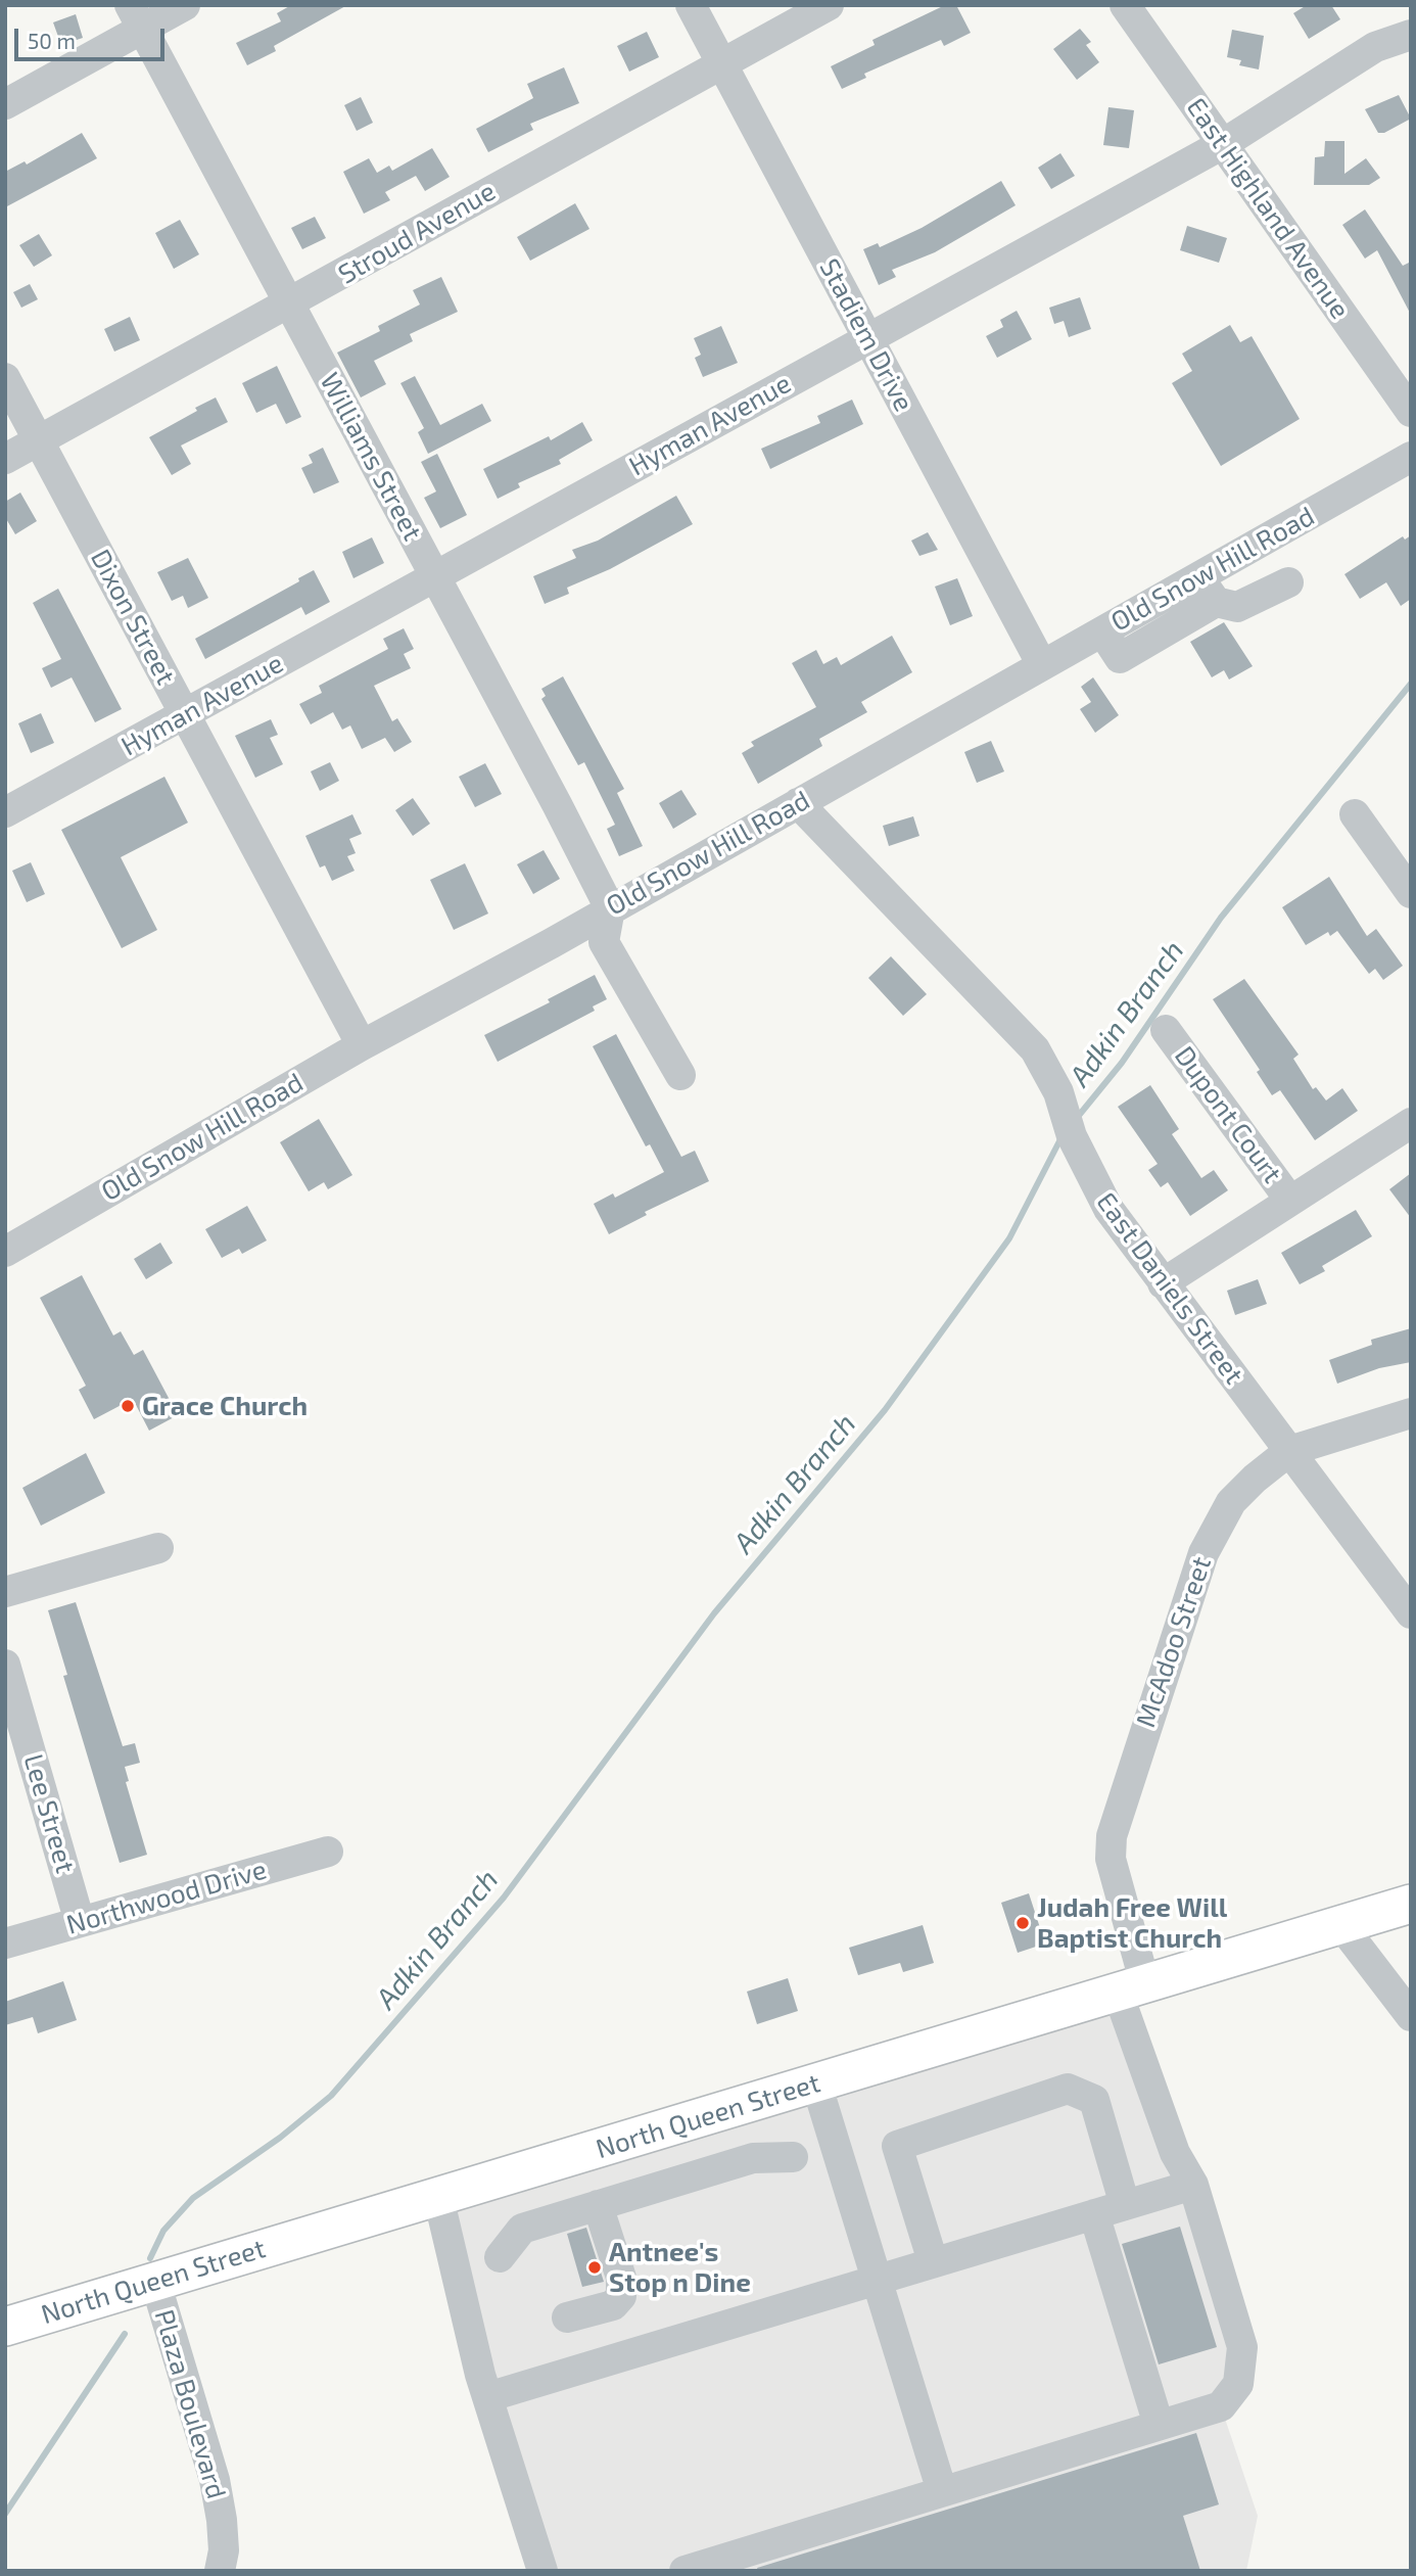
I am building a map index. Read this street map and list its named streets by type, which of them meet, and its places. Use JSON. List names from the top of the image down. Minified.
{"streets":{"main road":["North Queen Street"],"street":["East Highland Avenue","Stroud Avenue","Stadiem Drive","Hyman Avenue","Williams Street","Old Snow Hill Road","Dixon Street","Dupont Court","East Daniels Street","McAdoo Street","Lee Street","Northwood Drive","Plaza Boulevard"]},"crossings":[["East Highland Avenue","Hyman Avenue"],["Stroud Avenue","Stadiem Drive"],["Stroud Avenue","Williams Street"],["Stroud Avenue","Dixon Street"],["Stadiem Drive","Hyman Avenue"],["Stadiem Drive","Old Snow Hill Road"],["Hyman Avenue","Williams Street"],["Hyman Avenue","Dixon Street"],["Williams Street","Old Snow Hill Road"],["Old Snow Hill Road","Dixon Street"],["Old Snow Hill Road","East Daniels Street"],["East Daniels Street","McAdoo Street"],["McAdoo Street","North Queen Street"],["Lee Street","Northwood Drive"],["North Queen Street","Plaza Boulevard"]],"water":["Adkin Branch"],"places":["Grace Church","Judah Free Will Baptist Church","Antnee's Stop n Dine"],"scale_bar":"50 m"}
